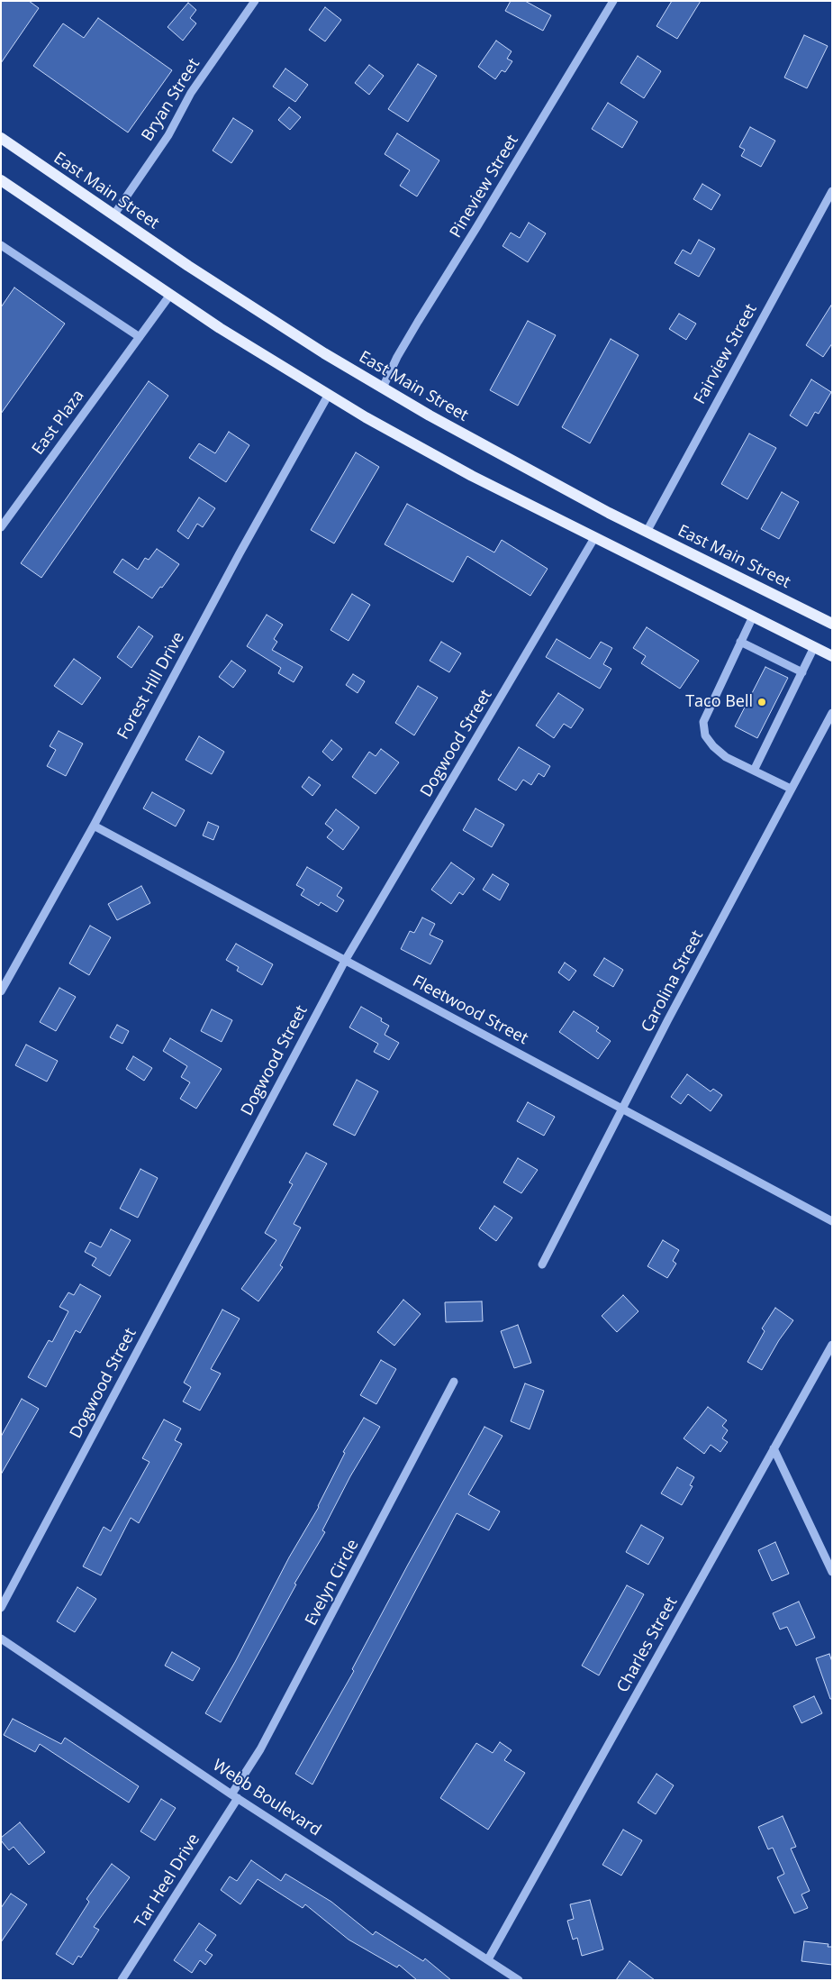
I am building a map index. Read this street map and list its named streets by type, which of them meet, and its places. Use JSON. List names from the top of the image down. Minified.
{"streets":{"main road":["East Main Street"],"street":["Bryan Street","Pineview Street","Fairview Street","East Plaza","Forest Hill Drive","Dogwood Street","Carolina Street","Fleetwood Street","Evelyn Circle","Charles Street","Webb Boulevard","Tar Heel Drive"]},"crossings":[["Bryan Street","East Main Street"],["Pineview Street","East Main Street"],["East Main Street","Fairview Street"],["Forest Hill Drive","Fleetwood Street"],["Dogwood Street","Fleetwood Street"],["Carolina Street","Fleetwood Street"],["Evelyn Circle","Webb Boulevard"],["Evelyn Circle","Tar Heel Drive"],["Charles Street","Webb Boulevard"],["Webb Boulevard","Tar Heel Drive"]],"places":["Taco Bell"]}
